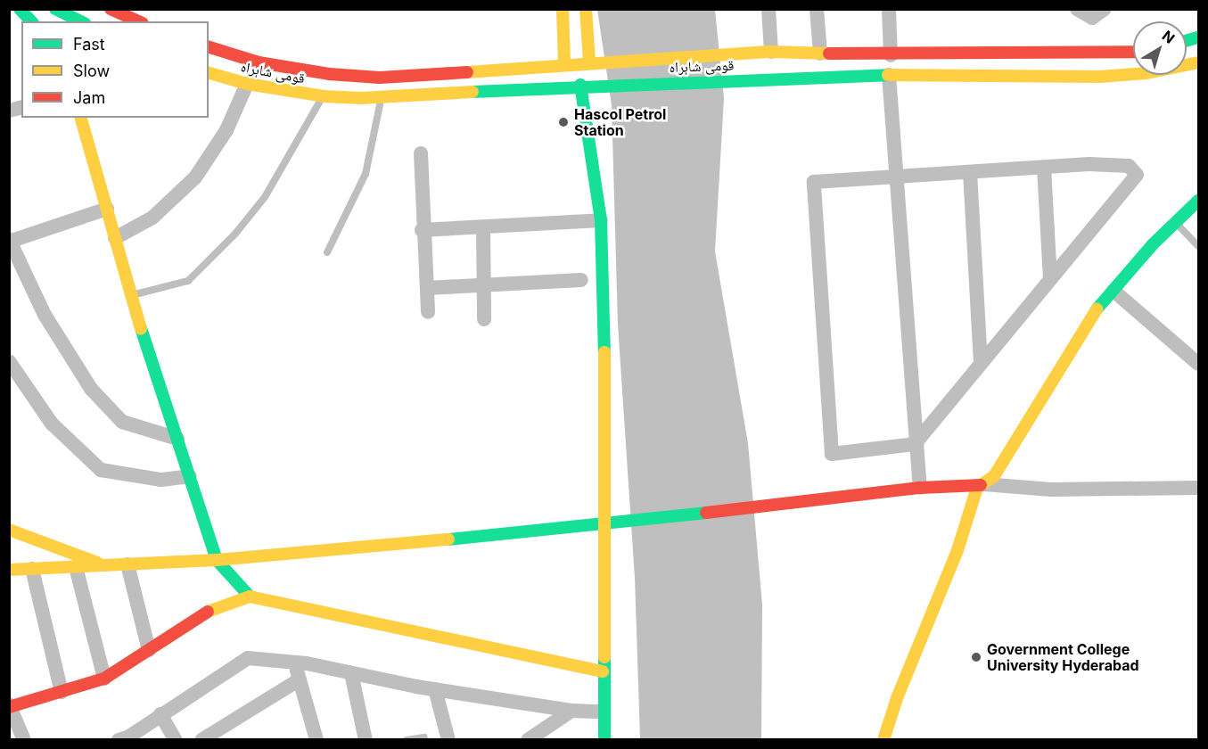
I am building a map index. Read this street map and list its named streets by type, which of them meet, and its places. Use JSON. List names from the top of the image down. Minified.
{"streets":{"main road":["قومی شاہراہ"]},"places":["Hascol Petrol Station","Government College University Hyderabad"],"legend":["Fast","Slow","Jam"],"north":"top right"}
